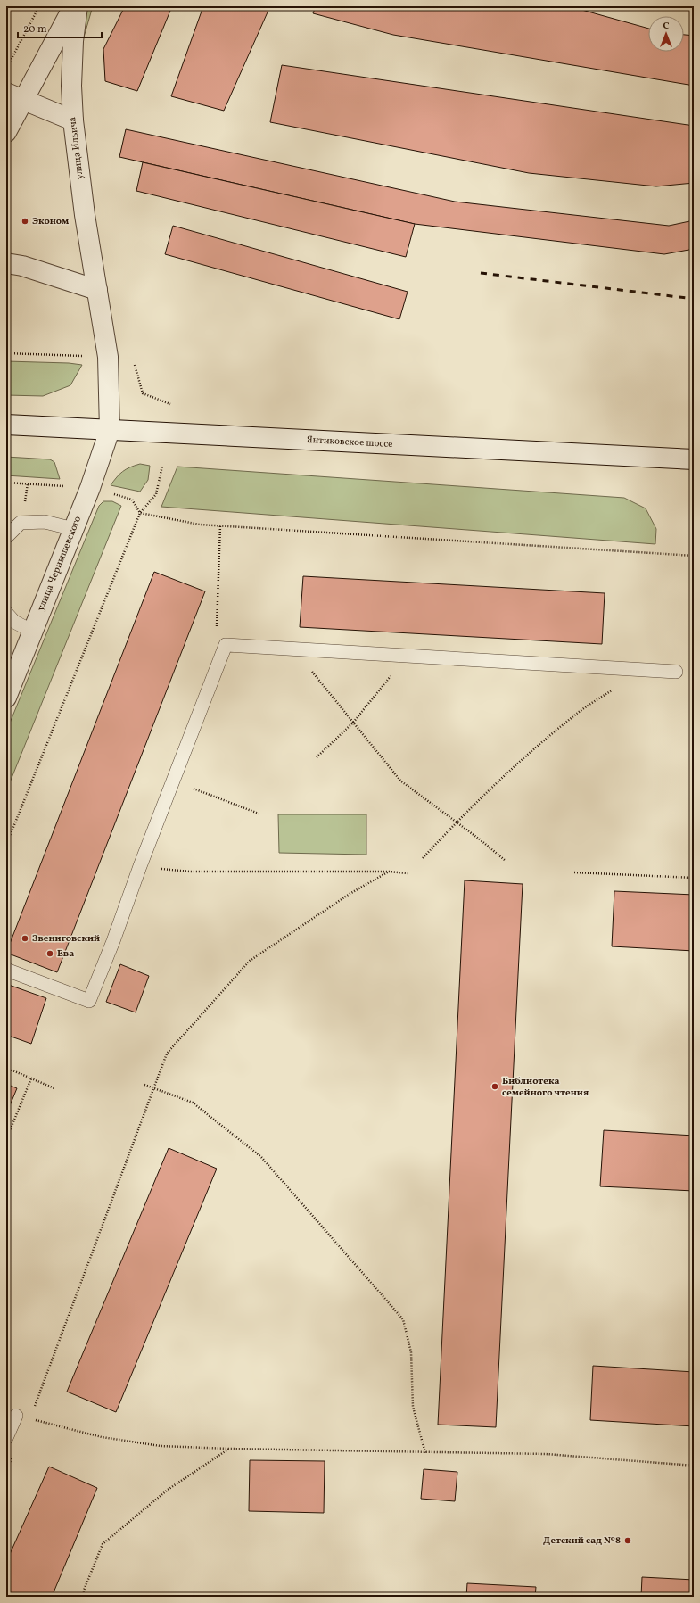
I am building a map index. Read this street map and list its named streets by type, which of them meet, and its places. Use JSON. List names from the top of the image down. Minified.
{"streets":{"street":["улица Ильича","Янтиковское шоссе","улица Чернышевского"]},"crossings":[["улица Ильича","Янтиковское шоссе"],["улица Ильича","улица Чернышевского"],["Янтиковское шоссе","улица Чернышевского"]],"places":["Эконом","Звениговский","Ева","Библиотека семейного чтения","Детский сад №8"],"scale_bar":"20 m","north":"top"}
